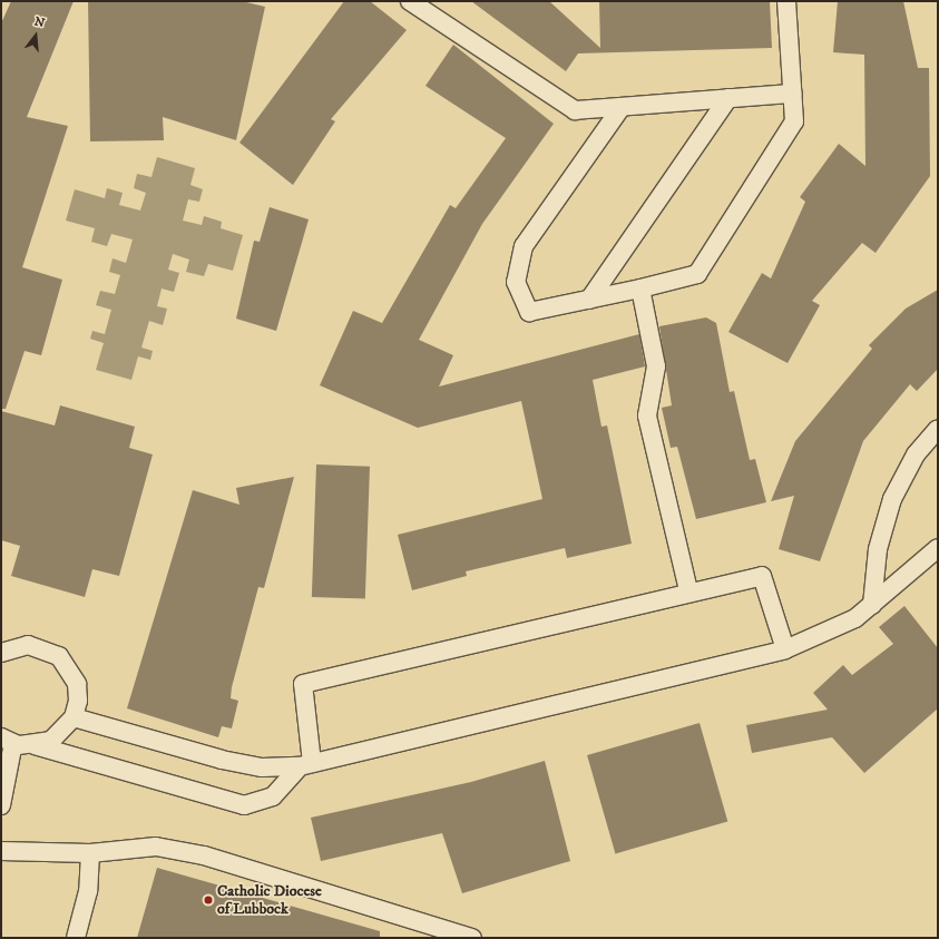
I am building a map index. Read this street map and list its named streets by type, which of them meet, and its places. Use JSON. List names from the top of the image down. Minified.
{"places":["Catholic Diocese of Lubbock"],"north":"top"}
